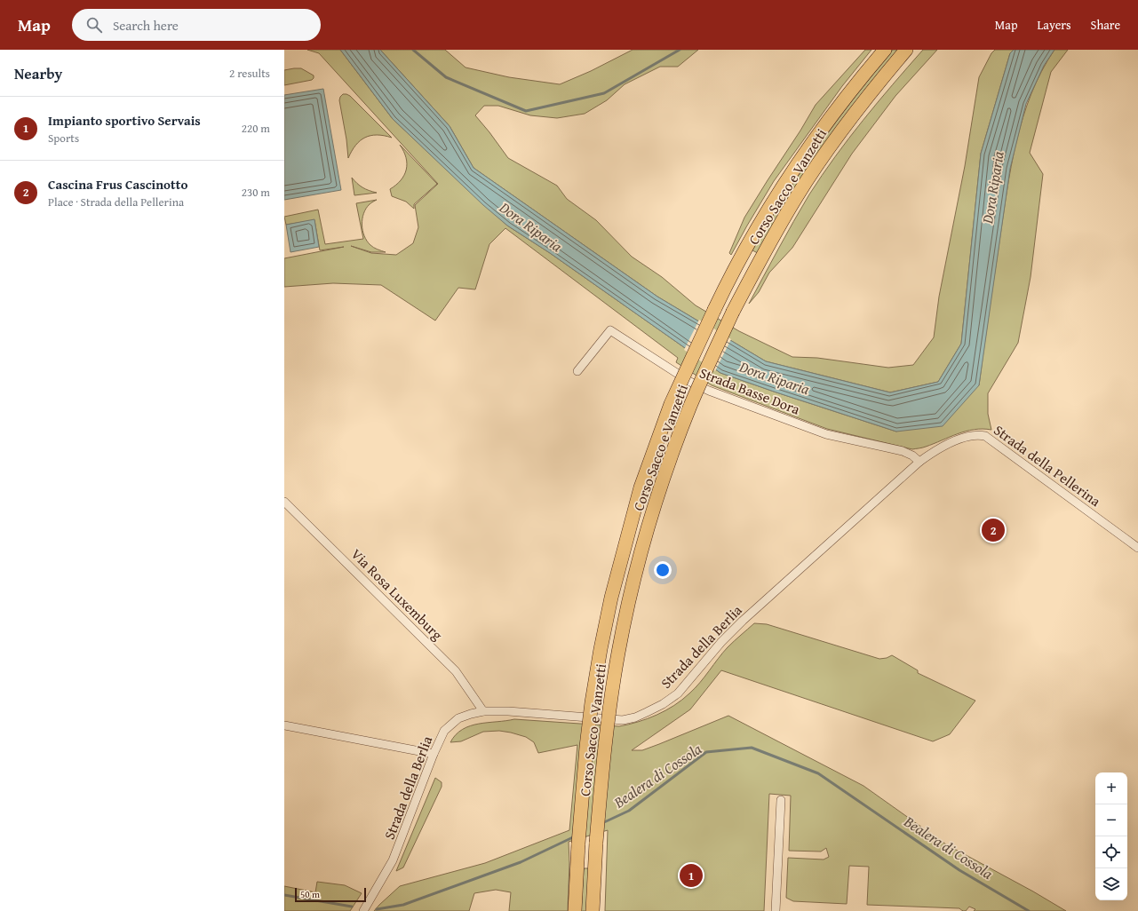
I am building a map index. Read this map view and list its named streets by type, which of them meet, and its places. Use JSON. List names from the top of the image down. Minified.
{"streets":{"main road":["Corso Sacco e Vanzetti"],"street":["Strada Basse Dora","Strada della Pellerina","Via Rosa Luxemburg","Strada della Berlia"]},"crossings":[["Strada Basse Dora","Strada della Berlia"],["Strada della Pellerina","Strada della Berlia"],["Via Rosa Luxemburg","Strada della Berlia"]],"water":["Dora Riparia","Bealera di Cossola"],"scale_bar":"50 m","page":{"header":"Map","search":"Search here","nav":["Map","Layers","Share"],"heading":["Nearby","2 results"],"list":[{"mark":"1","name":"Impianto sportivo Servais","note":"Sports","value":"220 m"},{"mark":"2","name":"Cascina Frus Cascinotto","note":"Place · Strada della Pellerina","value":"230 m"}],"pins":["2","1"],"map_buttons":["+","−"],"scale":"50 m"}}
